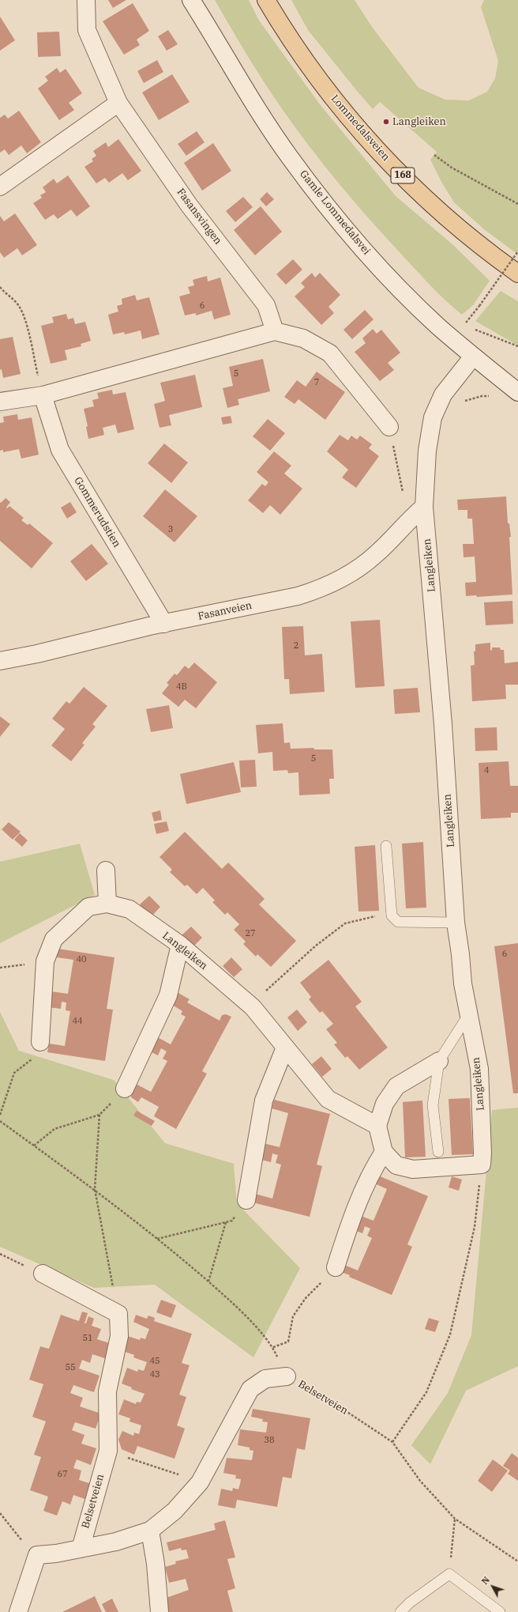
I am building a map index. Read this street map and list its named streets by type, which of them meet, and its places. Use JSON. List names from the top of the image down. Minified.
{"streets":{"main road":["Lommedalsveien","168"],"street":["Gamle Lommedalsvei","Fasansvingen","Gommerudstien","Langleiken","Fasanveien","Belsetveien"]},"crossings":[["Gamle Lommedalsvei","Langleiken"],["Gommerudstien","Fasanveien"],["Langleiken","Fasanveien"]],"places":["Langleiken"],"house_numbers":["6","5","7","3","2","4B","5","4","27","6","40","44","51","45","55","43","38","67"],"north":"top left"}
